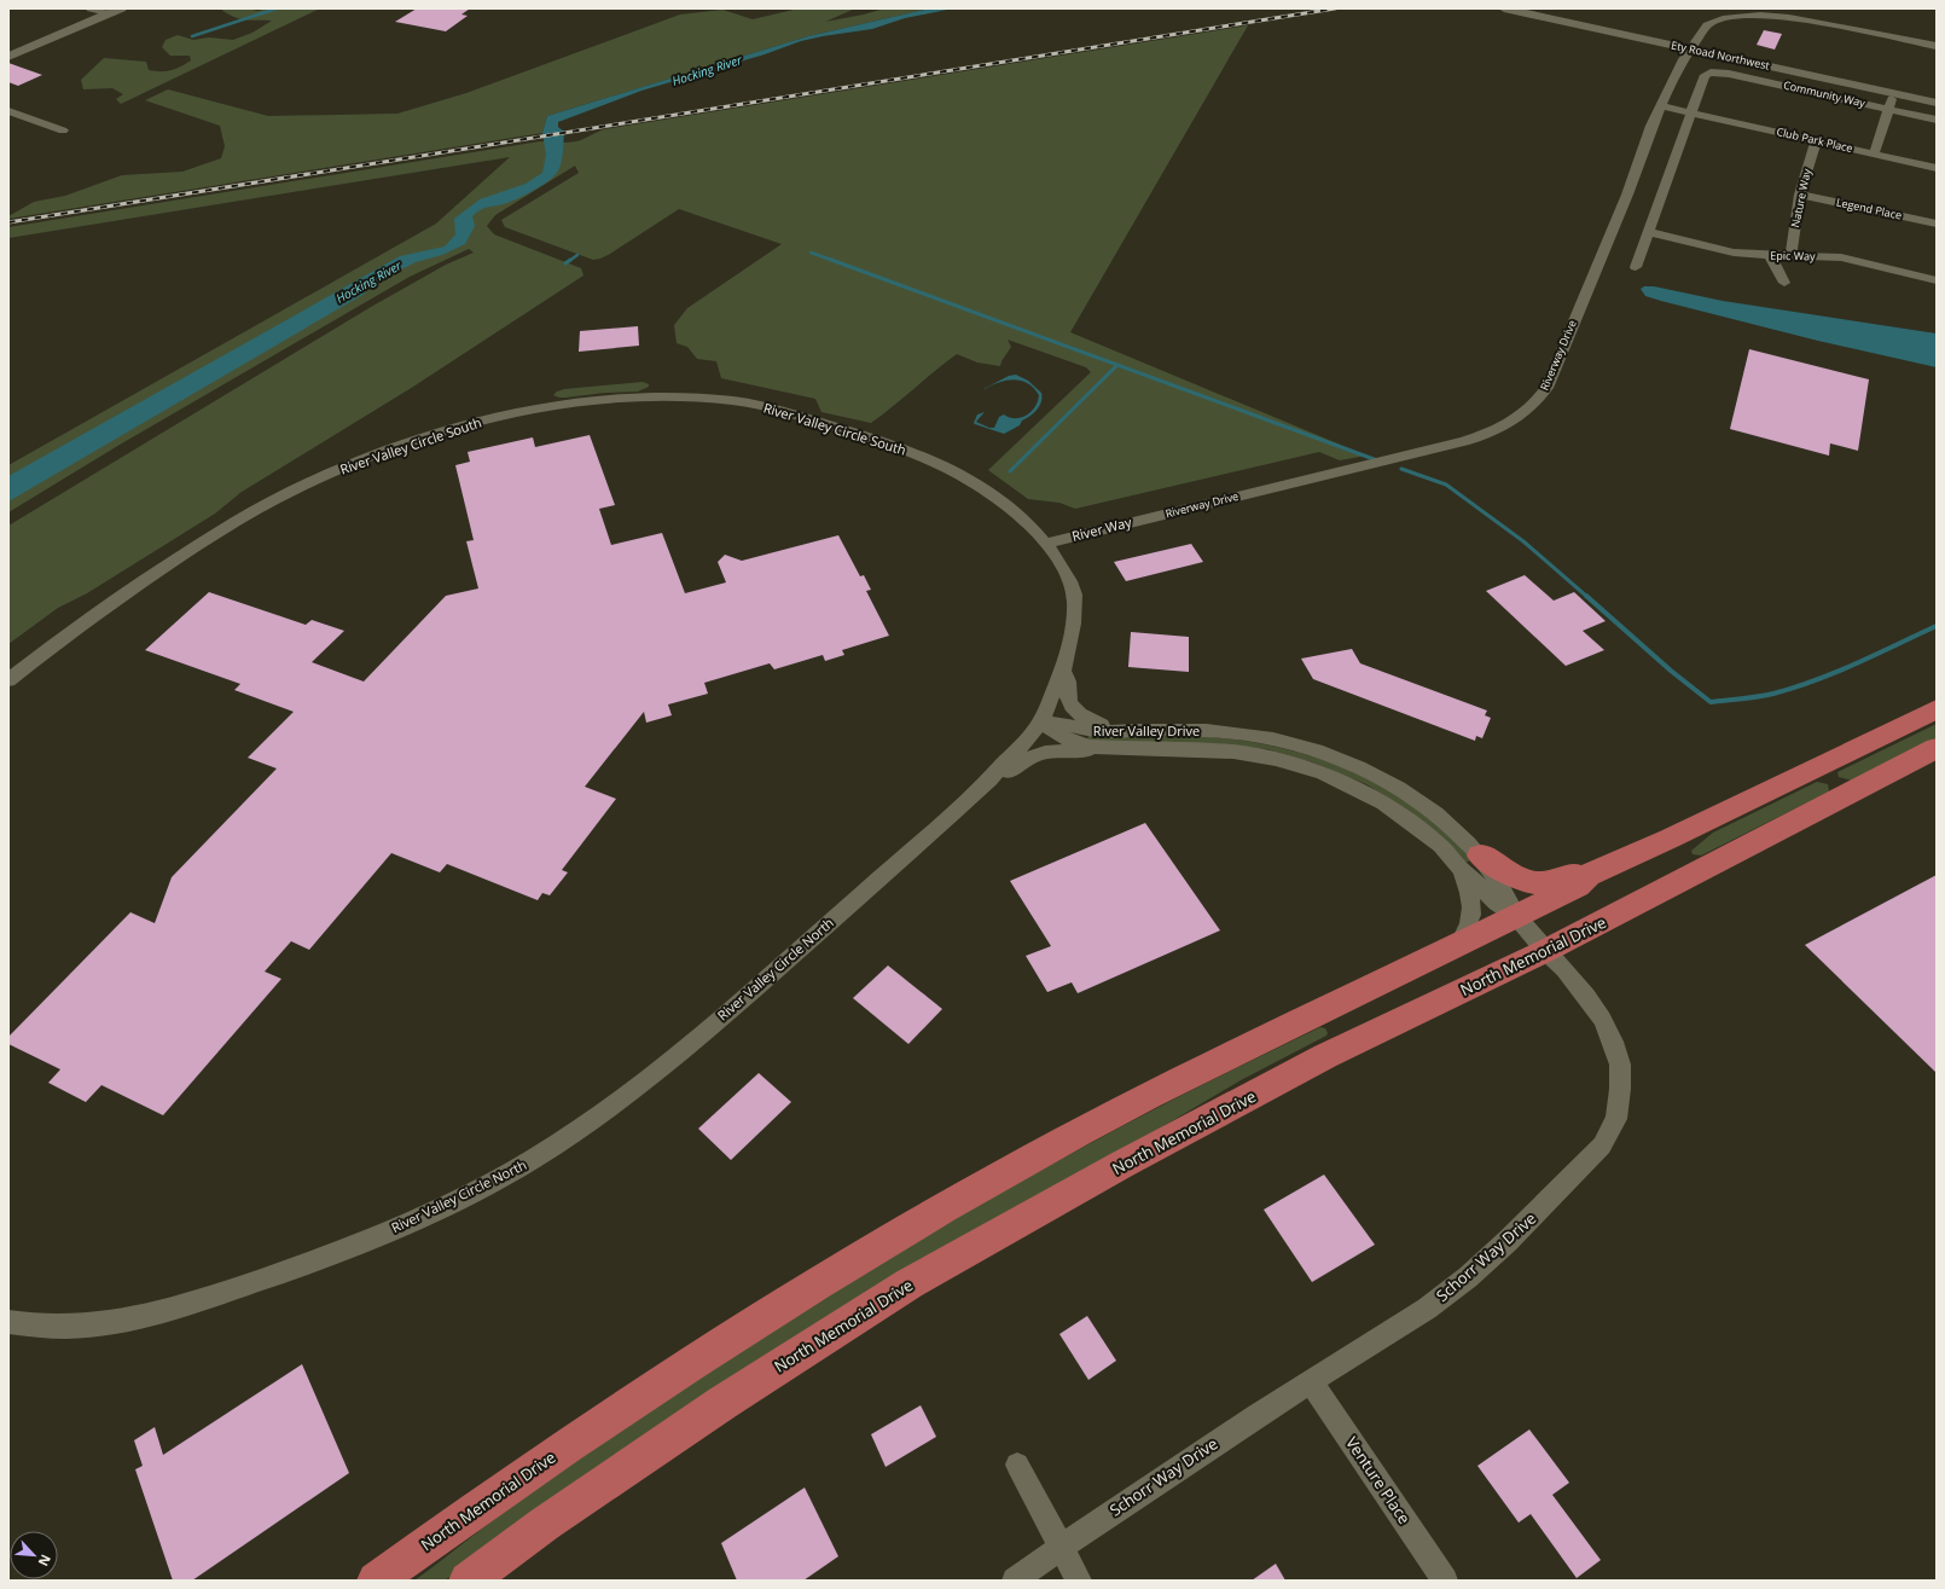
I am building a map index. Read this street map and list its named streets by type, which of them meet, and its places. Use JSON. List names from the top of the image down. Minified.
{"streets":{"main road":["North Memorial Drive"],"street":["Ety Road Northwest","Community Way","Club Park Place","Nature Way","Legend Place","Epic Way","Riverway Drive","River Valley Circle South","River Way","River Valley Drive","River Valley Circle North","Schorr Way Drive","Venture Place"]},"crossings":[["Ety Road Northwest","Riverway Drive"],["Community Way","Club Park Place"],["Club Park Place","Nature Way"],["Club Park Place","Riverway Drive"],["Nature Way","Legend Place"],["Nature Way","Epic Way"],["Riverway Drive","River Way"],["River Valley Circle South","River Way"],["River Valley Circle South","River Valley Drive"],["River Valley Circle South","River Valley Circle North"],["River Valley Drive","North Memorial Drive"],["River Valley Drive","River Valley Circle North"],["River Valley Drive","Schorr Way Drive"],["North Memorial Drive","Schorr Way Drive"],["Schorr Way Drive","Venture Place"]],"water":["Hocking River"],"north":"bottom right"}
